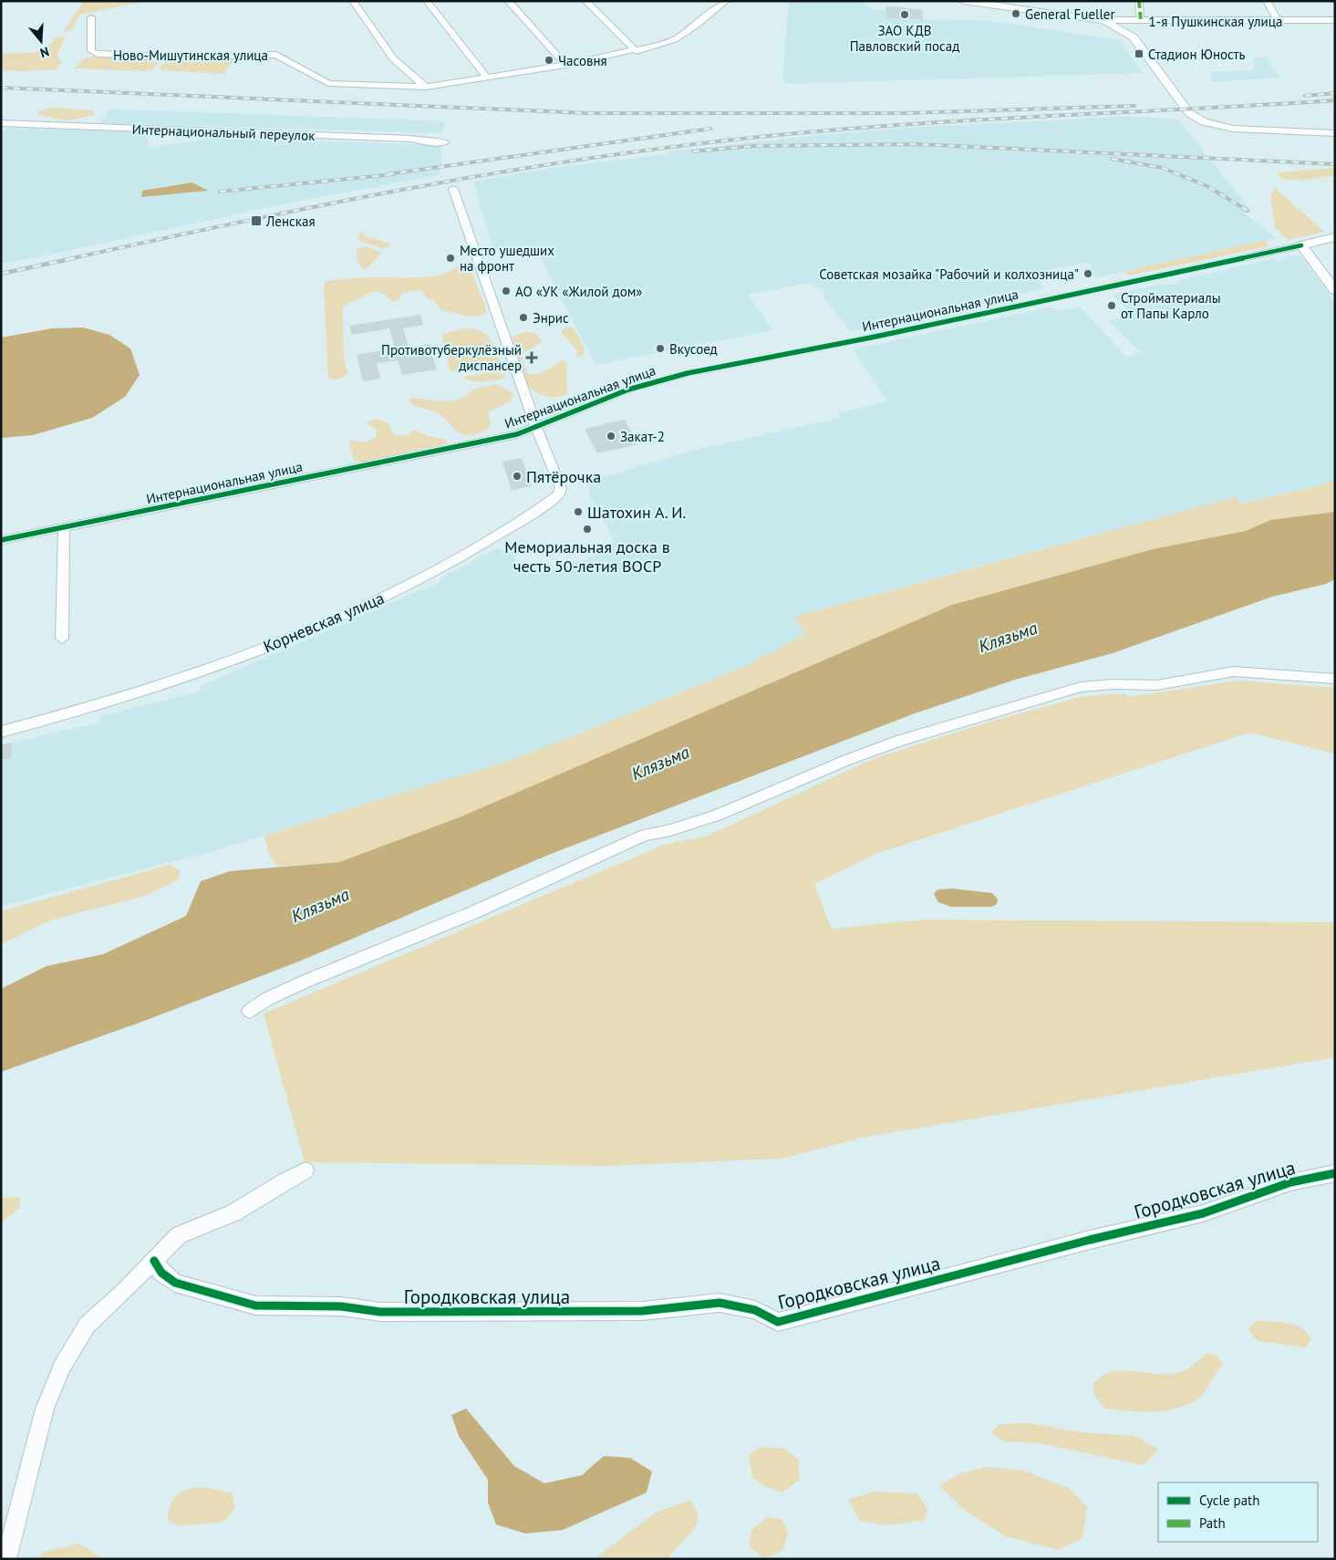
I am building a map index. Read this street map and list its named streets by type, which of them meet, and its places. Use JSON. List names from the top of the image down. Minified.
{"streets":{"main road":["1-я Пушкинская улица","Интернациональная улица"],"street":["Ново-Мишутинская улица","Интернациональный переулок","Корневская улица","Городковская улица"]},"crossings":[["Интернациональная улица","Корневская улица"]],"water":["Клязьма"],"places":{"other":["General Fueller","ЗАО КДВ Павловский посад","Часовня","Место ушедших на фронт","Советская мозайка \"Рабочий и колхозница\"","АО «УК «Жилой дом»","Стройматериалы от Папы Карло","Энрис","Вкусоед","Закат-2","Пятёрочка","Шатохин А. И.","Мемориальная доска в честь 50-летия ВОСР"],"transit":["Стадион Юность","Ленская"],"health":["Противотуберкулёзный диспансер"]},"legend":["Cycle path","Path"],"north":"bottom"}
